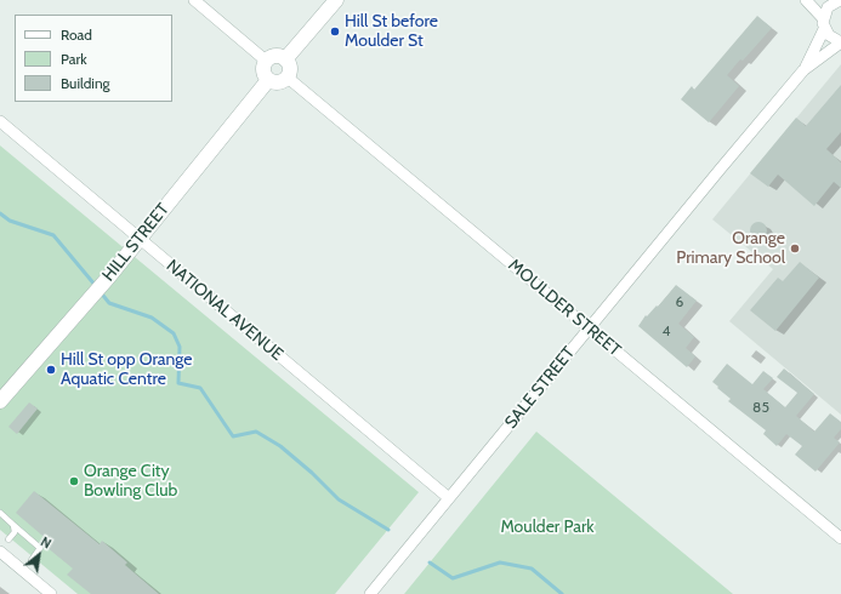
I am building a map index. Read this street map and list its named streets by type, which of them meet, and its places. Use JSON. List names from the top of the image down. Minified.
{"streets":{"street":["HILL STREET","MOULDER STREET","NATIONAL AVENUE","SALE STREET"]},"crossings":[["HILL STREET","MOULDER STREET"],["HILL STREET","NATIONAL AVENUE"],["MOULDER STREET","SALE STREET"],["NATIONAL AVENUE","SALE STREET"]],"parks":["Moulder Park"],"places":["Hill St before Moulder St","Orange Primary School","Hill St opp Orange Aquatic Centre","Orange City Bowling Club"],"house_numbers":["6","4","85"],"legend":["Road","Park","Building"],"north":"top right"}
